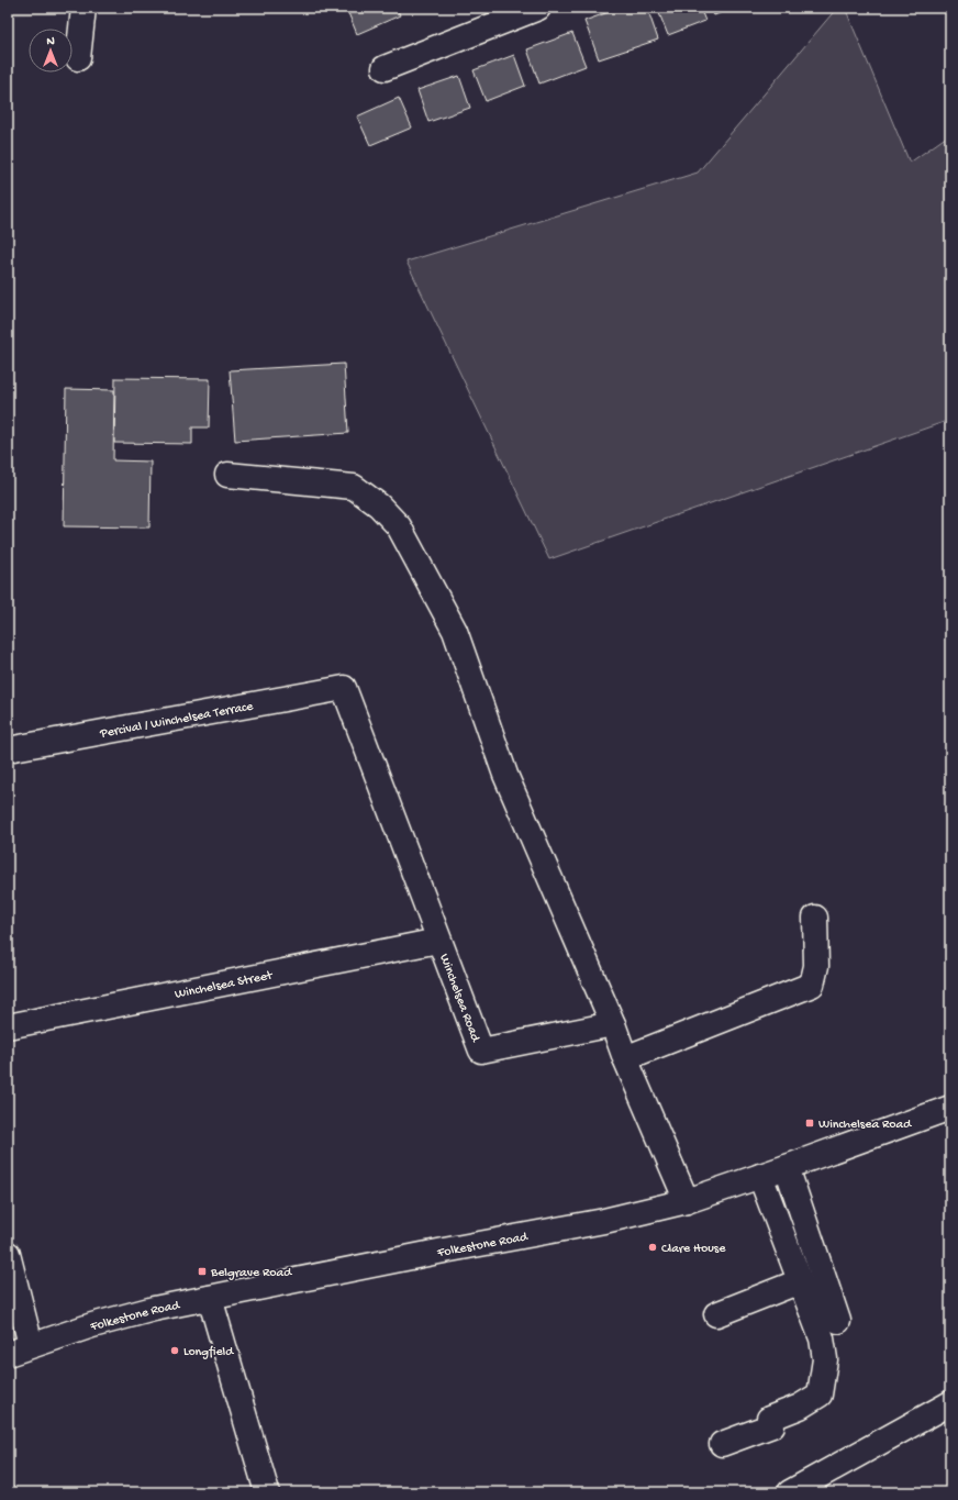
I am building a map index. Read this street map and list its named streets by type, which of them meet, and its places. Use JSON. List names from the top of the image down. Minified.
{"streets":{"street":["Percival / Winchelsea Terrace","Winchelsea Street","Winchelsea Road","Folkestone Road"]},"crossings":[["Percival / Winchelsea Terrace","Winchelsea Road"],["Winchelsea Street","Winchelsea Road"]],"places":{"transit":["Winchelsea Road","Belgrave Road"],"other":["Clare House","Longfield"]},"north":"top"}
